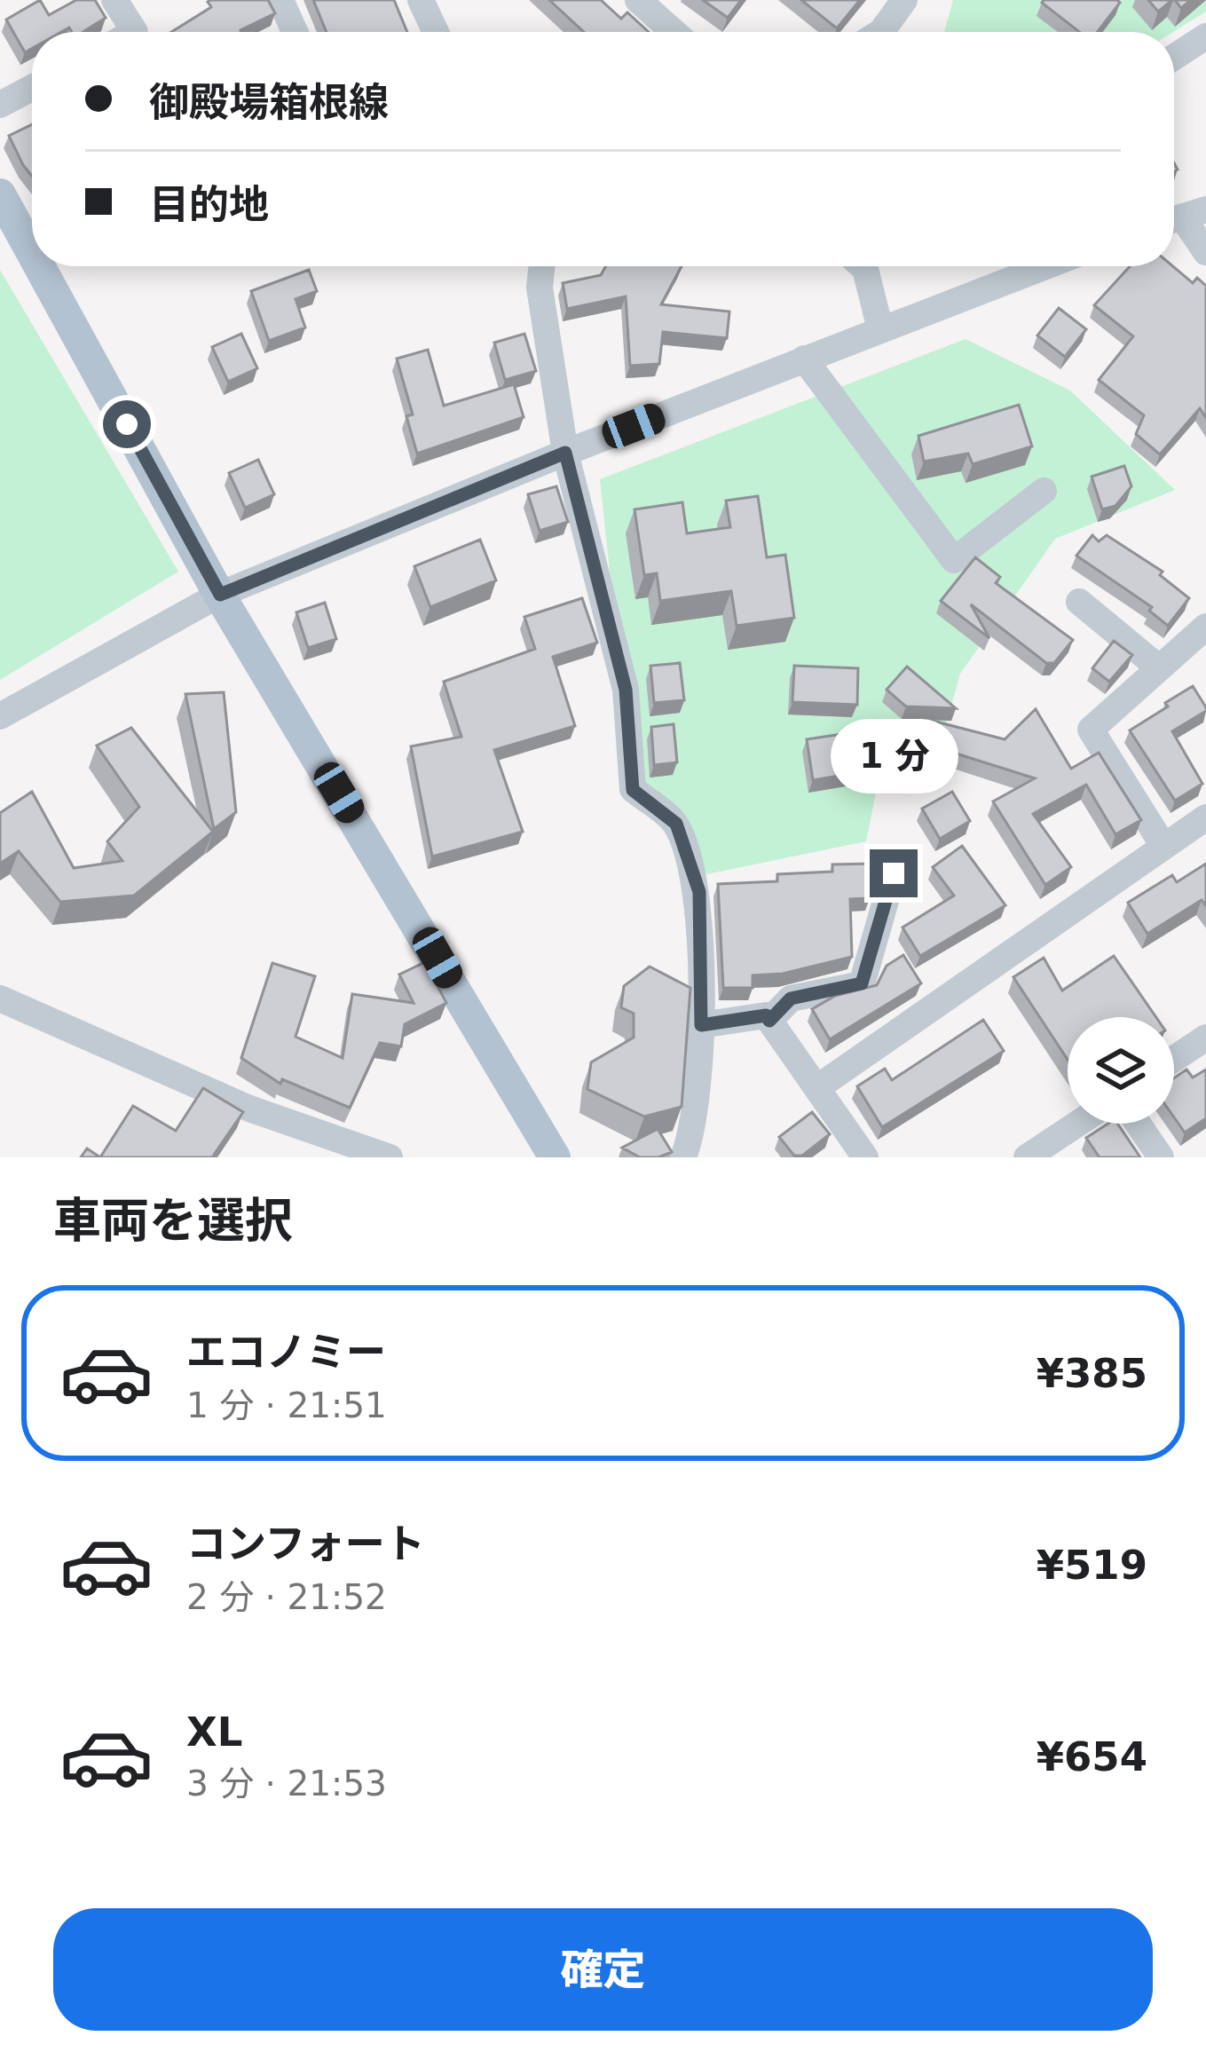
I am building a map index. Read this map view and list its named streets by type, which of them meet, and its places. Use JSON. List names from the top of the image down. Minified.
{"page":{"banner":["御殿場箱根線","目的地"],"bubble":"1 分","heading":"車両を選択","list":[{"name":"エコノミー","note":"1 分 · 21:51","value":"¥385"},{"name":"コンフォート","note":"2 分 · 21:52","value":"¥519"},{"name":"XL","note":"3 分 · 21:53","value":"¥654"}],"buttons":"確定"}}
